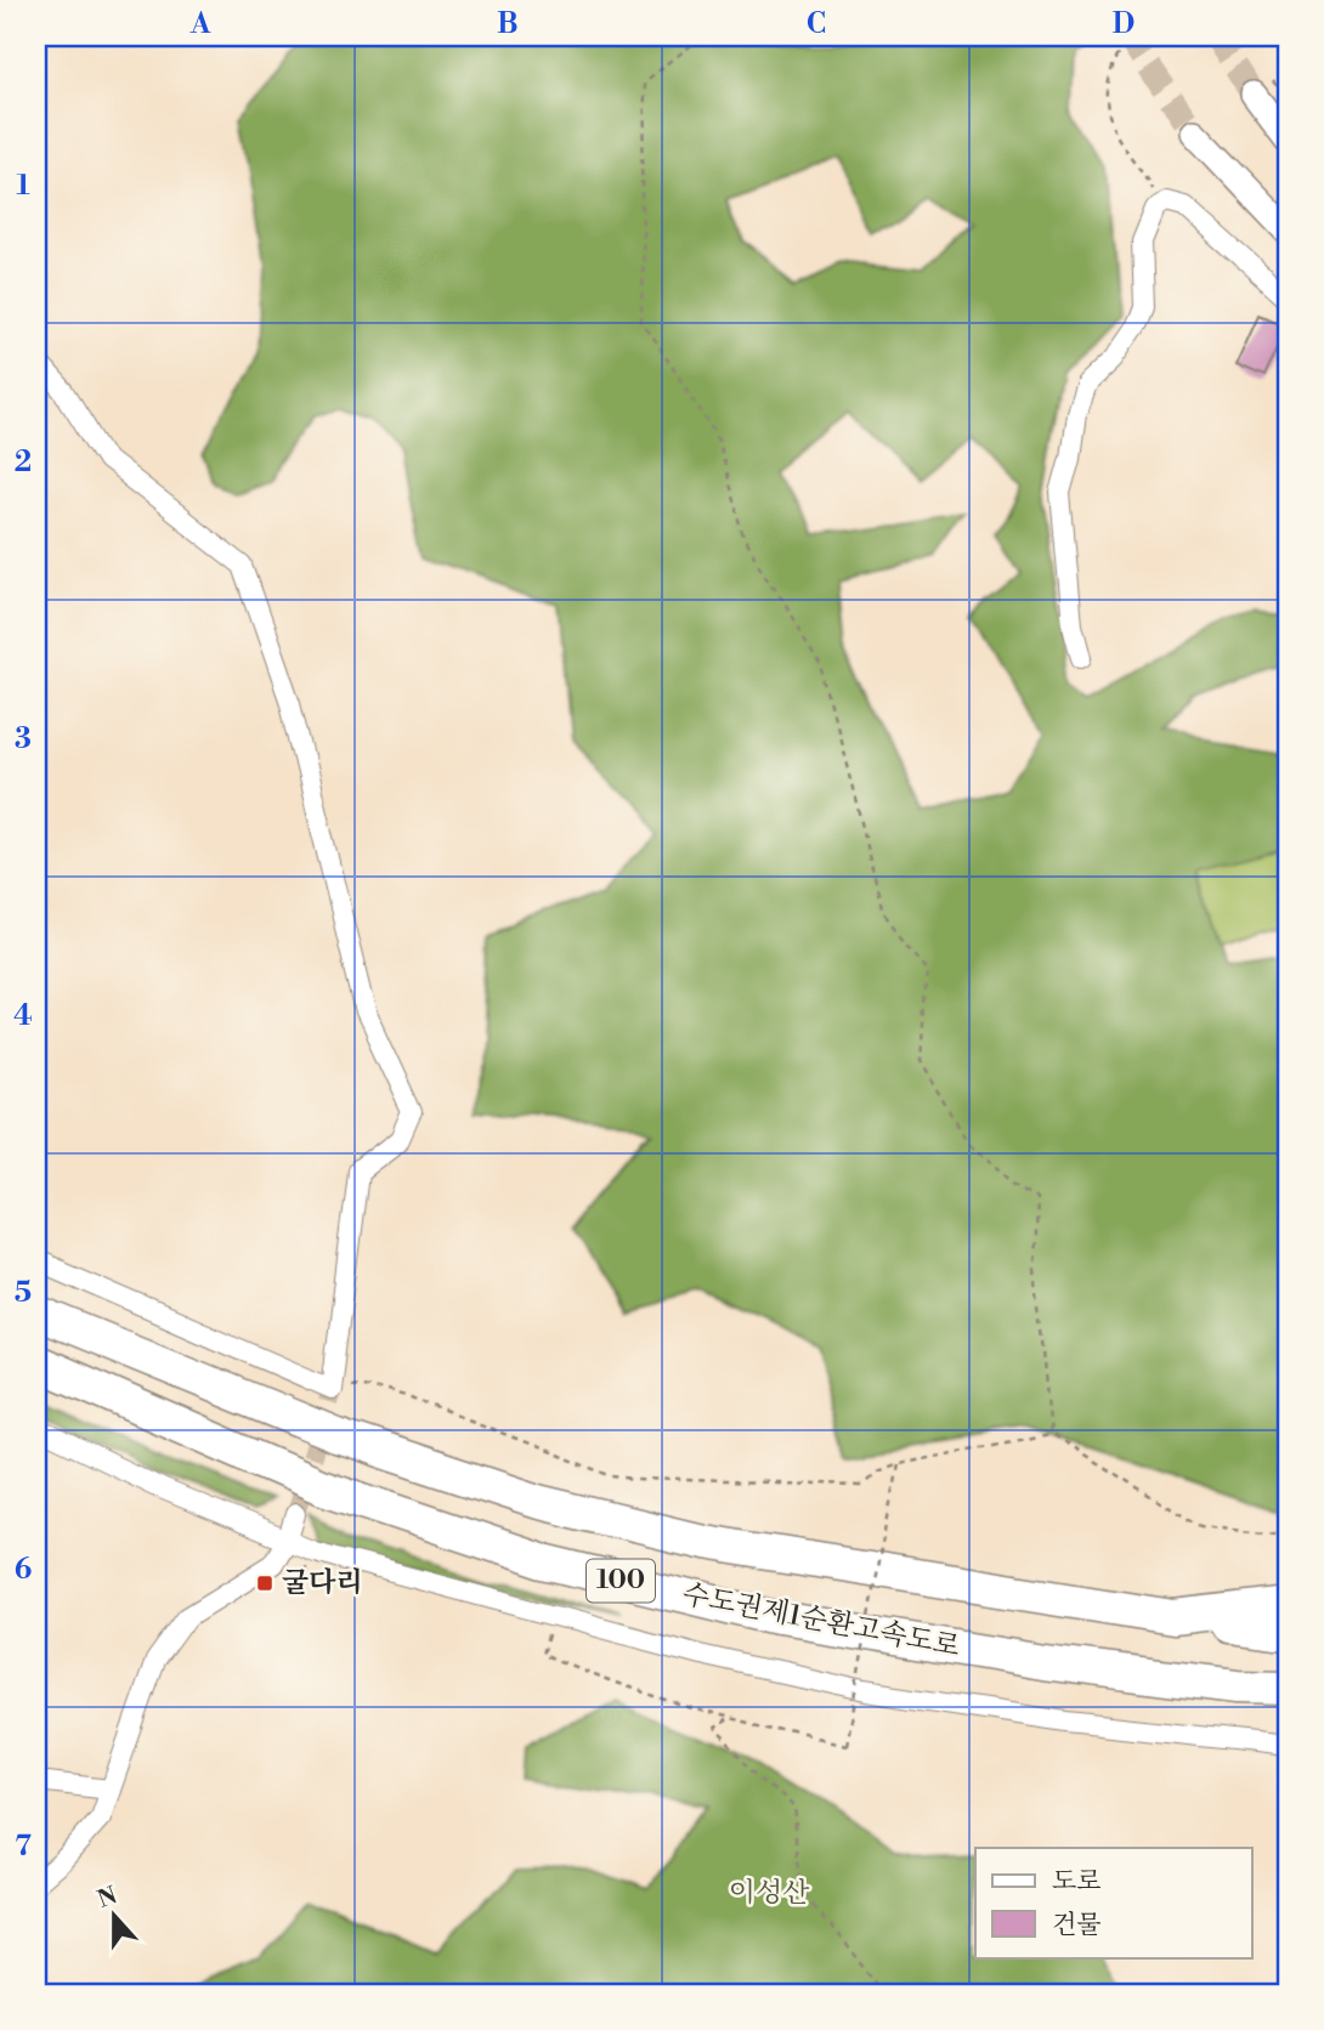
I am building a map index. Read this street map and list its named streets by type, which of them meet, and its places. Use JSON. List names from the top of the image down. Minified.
{"streets":{"highway":["100","수도권제1순환고속도로"]},"parks":["이성산"],"places":{"transit":["굴다리"]},"legend":["도로","건물"],"north":"top","grid":{"columns":["A","B","C","D"],"rows":["1","2","3","4","5","6","7"]}}
